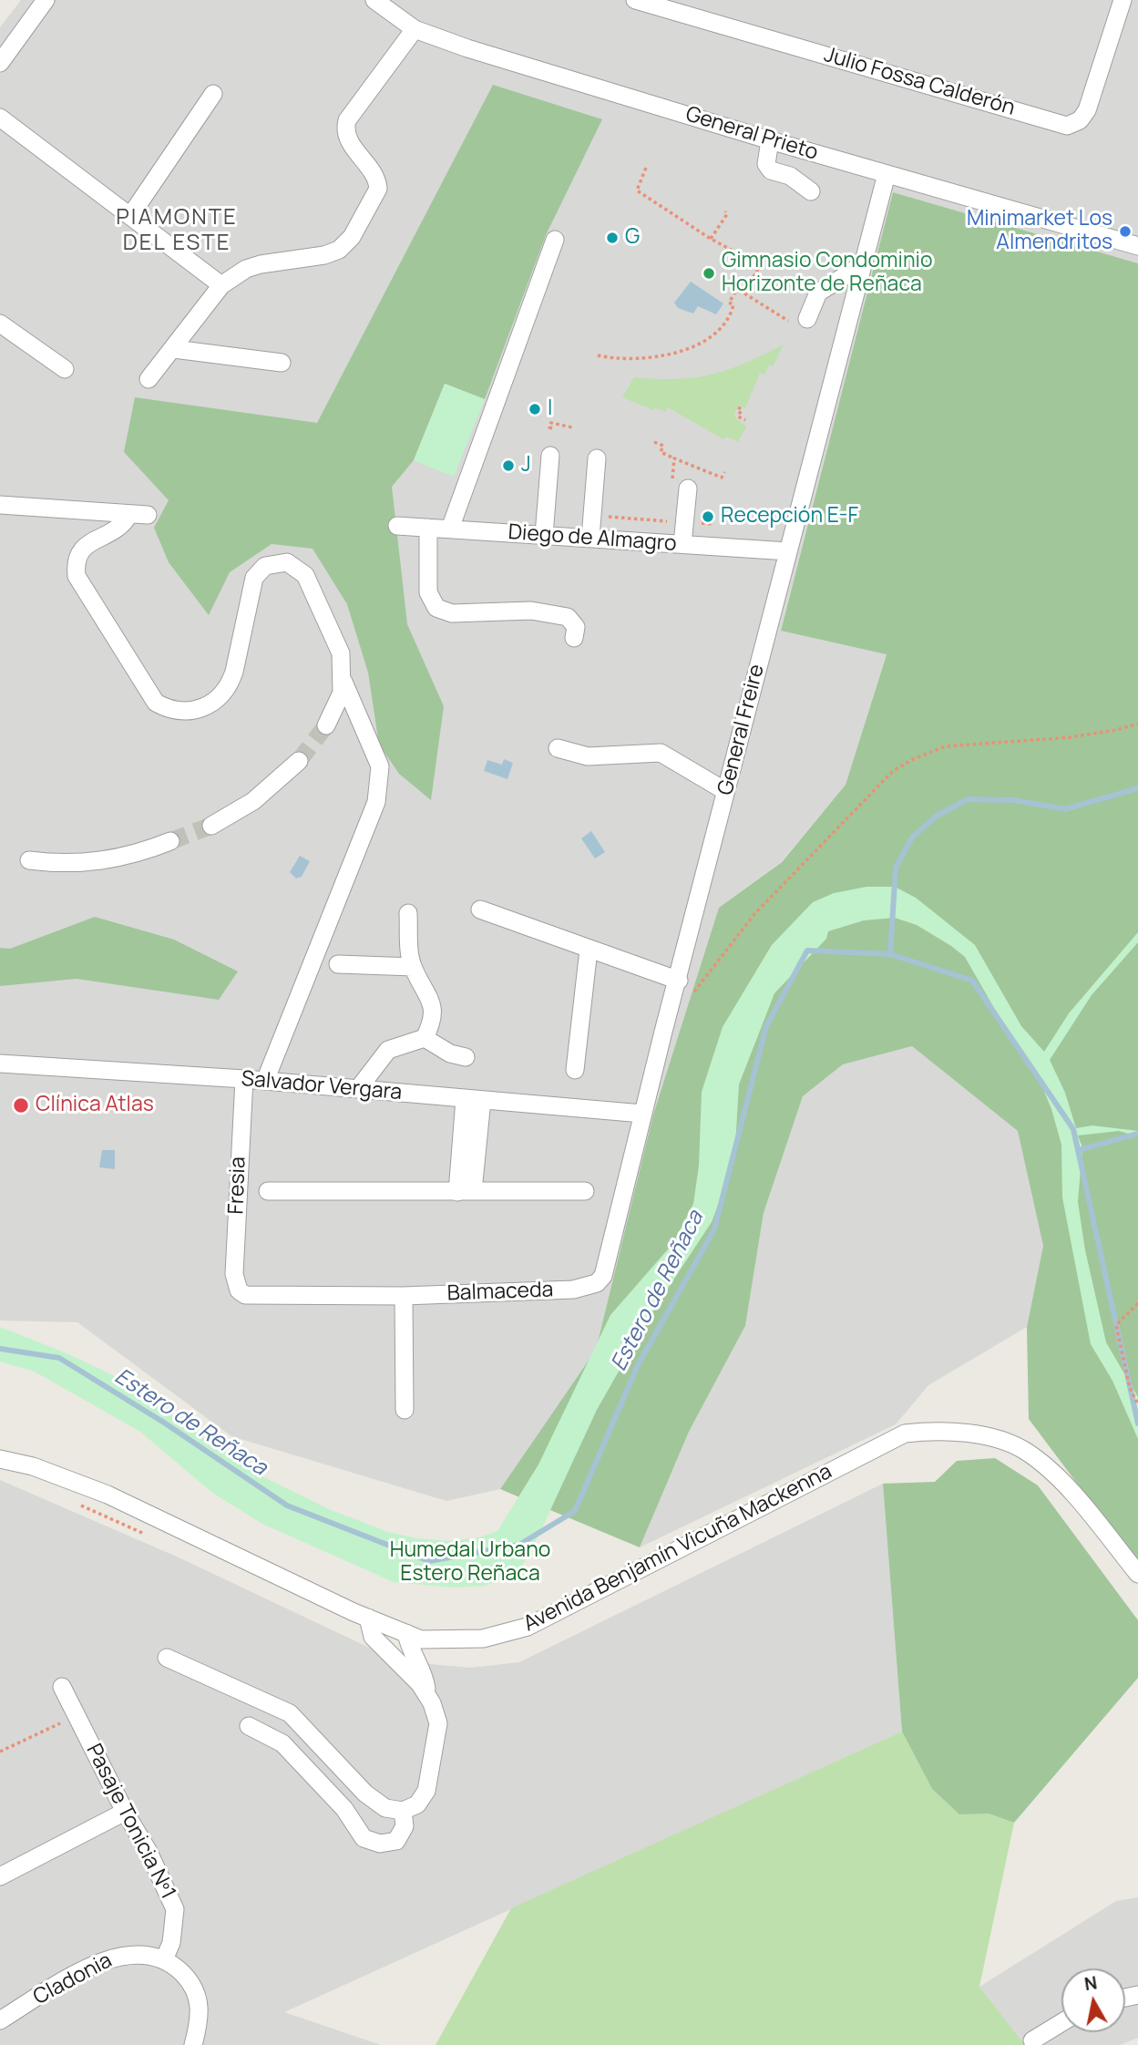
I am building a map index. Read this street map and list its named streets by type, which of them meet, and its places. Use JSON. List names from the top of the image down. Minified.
{"streets":{"street":["Julio Fossa Calderón","General Prieto","Diego de Almagro","General Freire","Salvador Vergara","Fresia","Balmaceda","Avenida Benjamín Vicuña Mackenna","Pasaje Tonicia Nº1","Cladonia"]},"crossings":[["General Prieto","General Freire"],["Diego de Almagro","General Freire"],["General Freire","Salvador Vergara"],["General Freire","Balmaceda"],["Salvador Vergara","Fresia"],["Fresia","Balmaceda"],["Pasaje Tonicia Nº1","Cladonia"]],"districts":["PIAMONTE DEL ESTE"],"water":["Estero de Reñaca"],"parks":["Humedal Urbano Estero Reñaca"],"places":["Minimarket Los Almendritos","G","Gimnasio Condominio Horizonte de Reñaca","I","J","Recepción E-F","Clínica Atlas"],"north":"top"}
